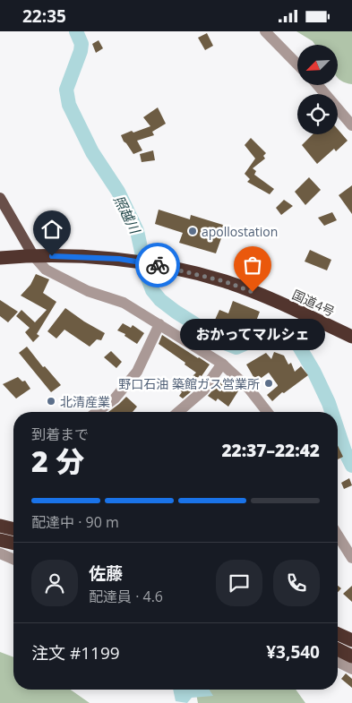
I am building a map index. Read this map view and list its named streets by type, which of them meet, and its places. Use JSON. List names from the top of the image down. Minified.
{"streets":{"highway":["国道4号"]},"water":["照越川"],"places":["apollostation","おかってマルシェ","野口石油 築館ガス営業所","北清産業"],"north":"bottom left","page":{"status":"22:35","bubble":"おかってマルシェ","heading":["2 分","到着まで","22:37–22:42"],"panel":["佐藤","配達員 · 4.6","注文 #1199","¥3,540"],"bar":"配達中 · 90 m"}}
